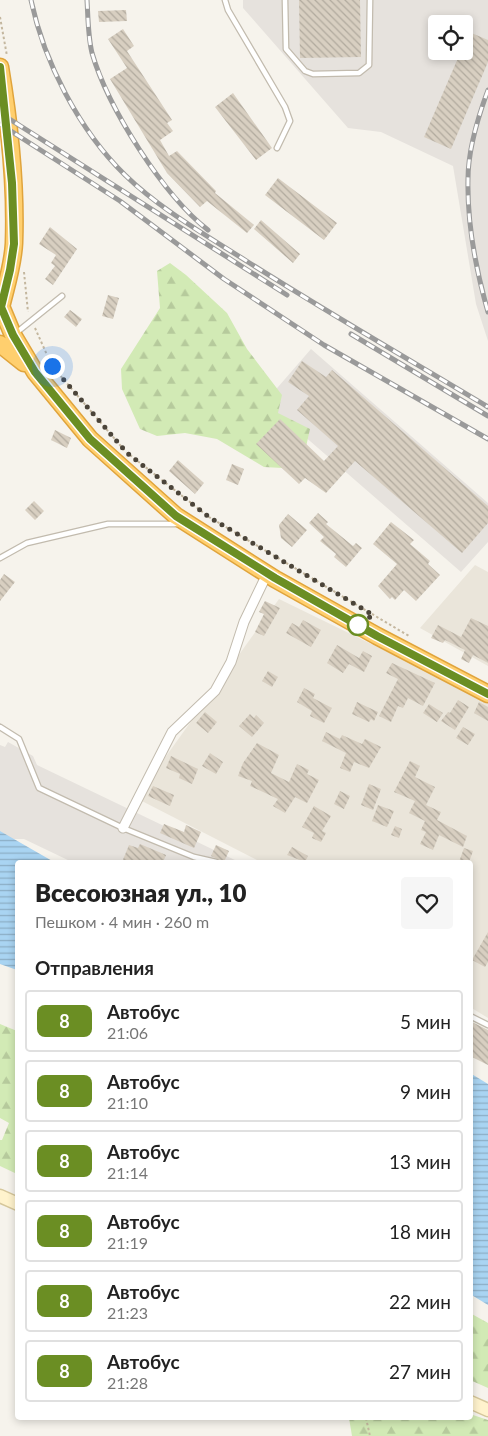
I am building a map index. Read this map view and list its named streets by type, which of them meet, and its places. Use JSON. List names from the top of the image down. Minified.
{"lines":["bus line 8"],"page":{"heading":[["Всесоюзная ул., 10","Пешком · 4 мин · 260 m"],"Отправления"],"list":[{"mark":"8","name":"Автобус","note":"21:06","value":"5 мин"},{"mark":"8","name":"Автобус","note":"21:10","value":"9 мин"},{"mark":"8","name":"Автобус","note":"21:14","value":"13 мин"},{"mark":"8","name":"Автобус","note":"21:19","value":"18 мин"},{"mark":"8","name":"Автобус","note":"21:23","value":"22 мин"},{"mark":"8","name":"Автобус","note":"21:28","value":"27 мин"}]}}
